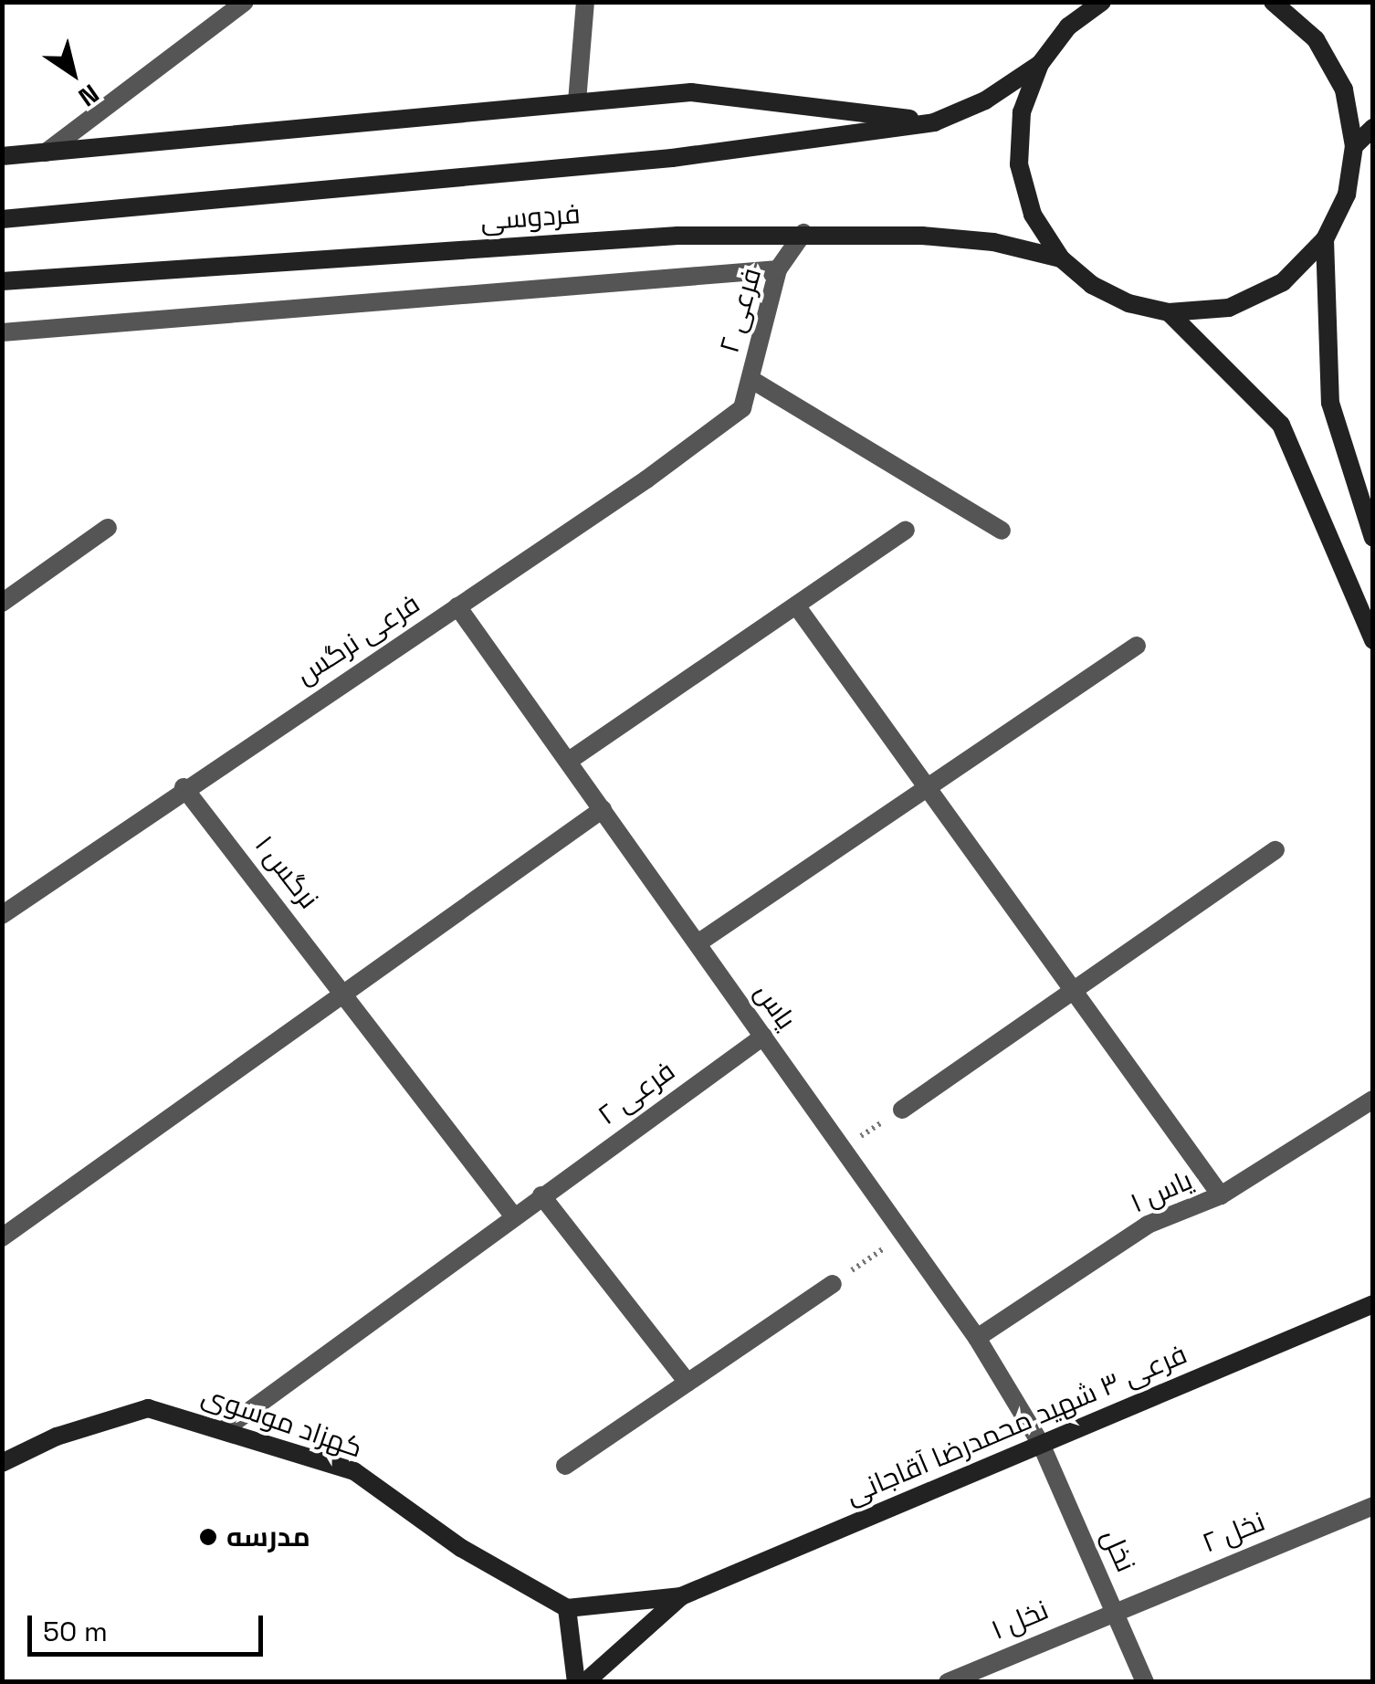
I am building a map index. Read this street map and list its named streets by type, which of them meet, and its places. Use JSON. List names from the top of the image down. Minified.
{"streets":{"street":["فردوسی","فرعی ۲","فرعی نرگس","نرگس ۱","یاس","یاس ۱","کهزاد موسوی","فرعی ۳ شهید محمدرضا آقاجانی","نخل ۲","نخل","نخل ۱"]},"crossings":[["فردوسی","فرعی ۲"],["فرعی ۲","فرعی نرگس"],["فرعی ۲","نرگس ۱"],["فرعی ۲","یاس"],["فرعی ۲","کهزاد موسوی"],["فرعی نرگس","نرگس ۱"],["فرعی نرگس","یاس"],["یاس","یاس ۱"],["یاس","فرعی ۳ شهید محمدرضا آقاجانی"],["یاس","نخل"],["فرعی ۳ شهید محمدرضا آقاجانی","نخل"],["نخل ۲","نخل"],["نخل ۲","نخل ۱"],["نخل","نخل ۱"]],"places":["مدرسه"],"scale_bar":"50 m","north":"bottom right"}
